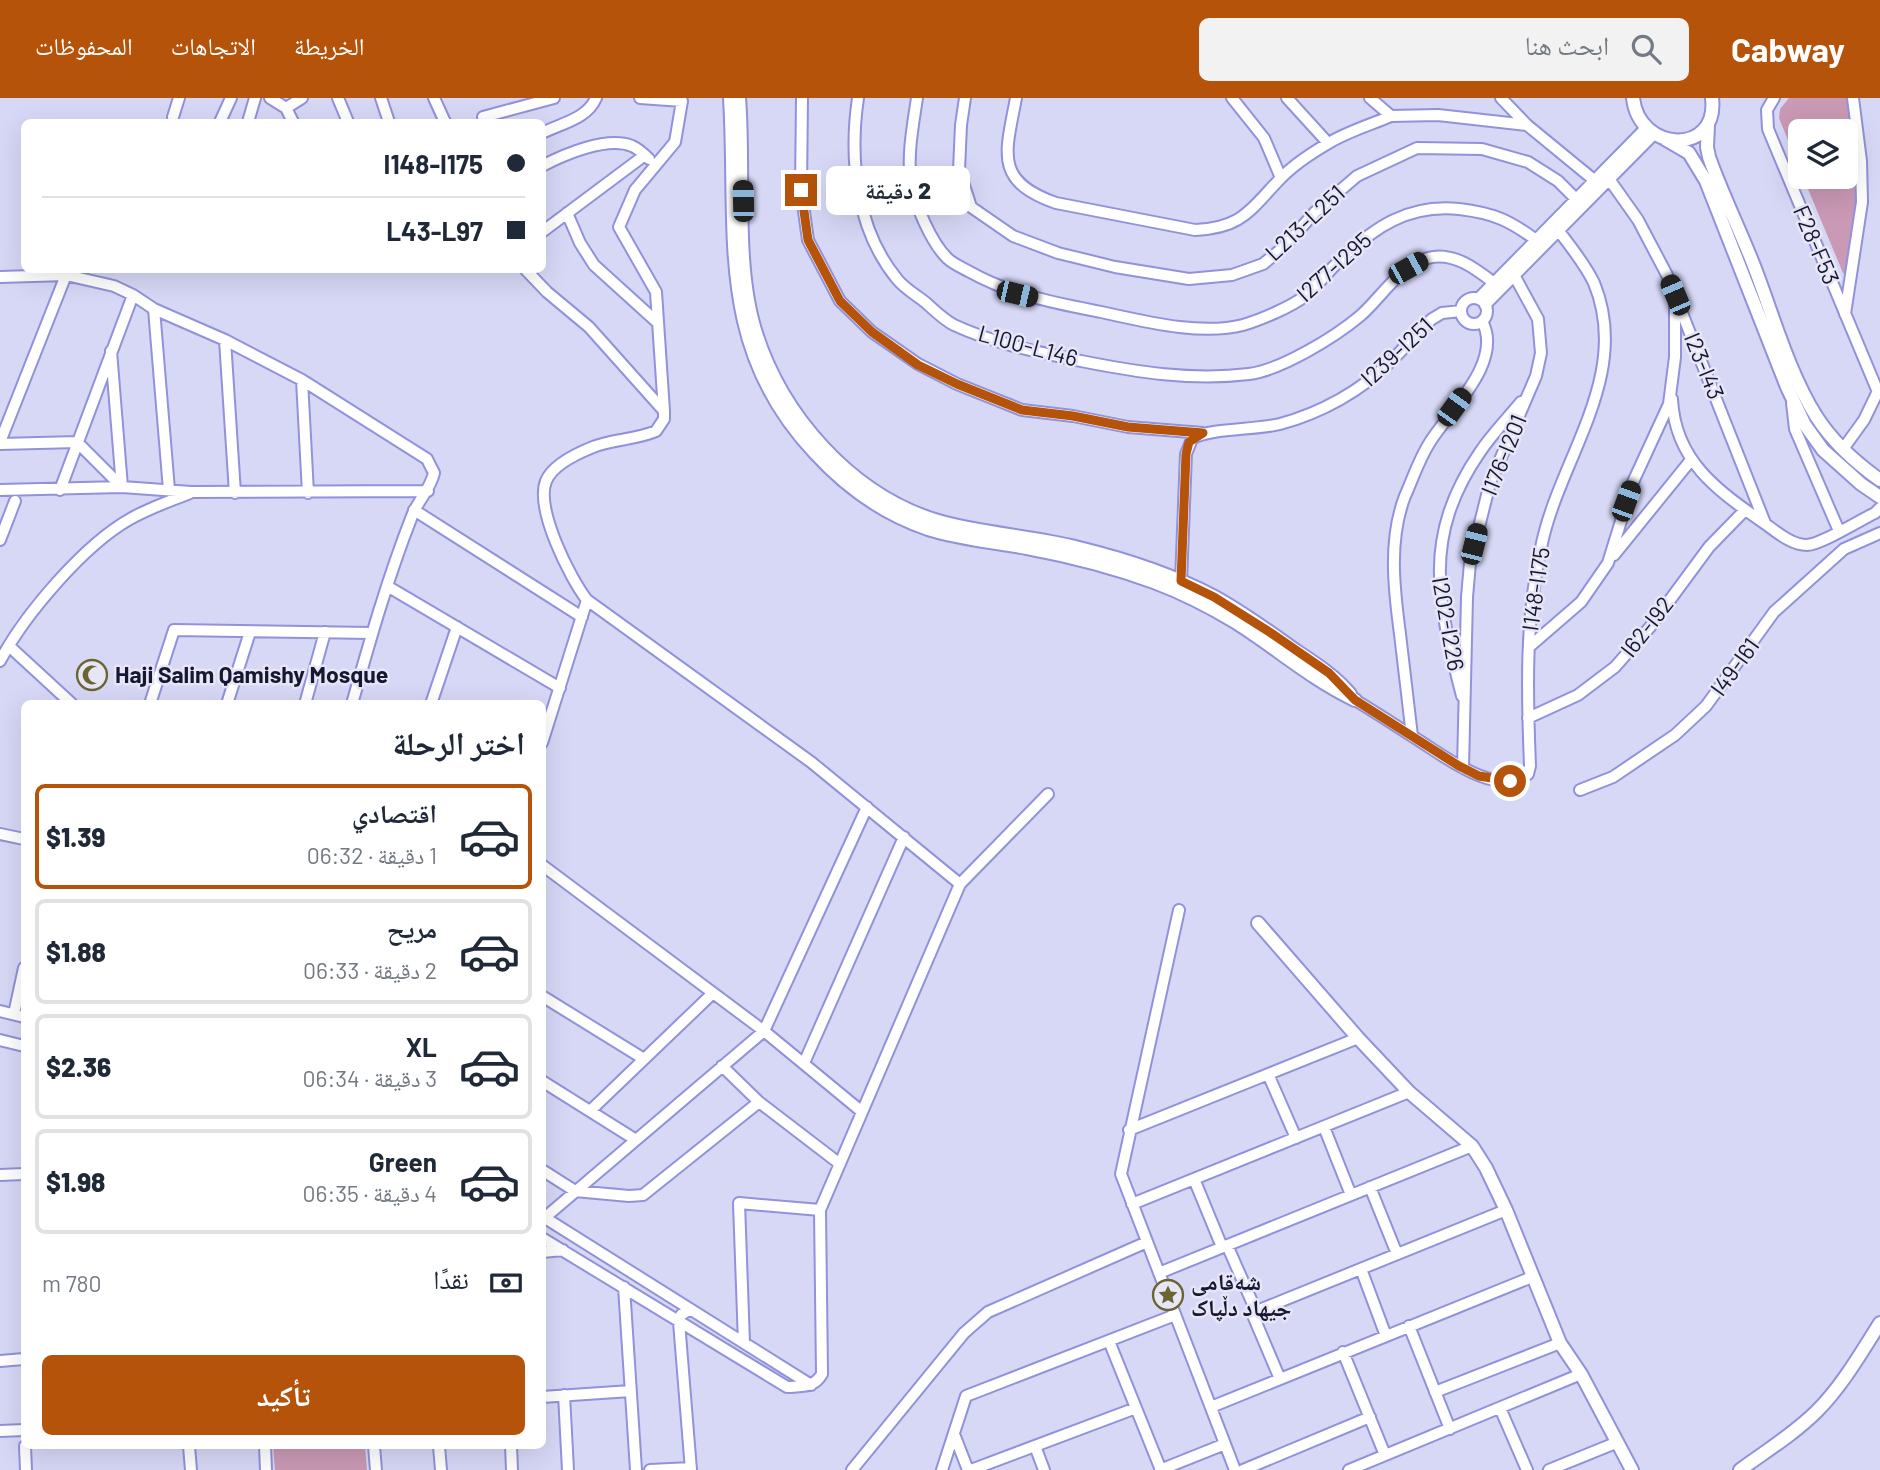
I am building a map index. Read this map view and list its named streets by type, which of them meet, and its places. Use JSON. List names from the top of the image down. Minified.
{"streets":{"street":["L213-L251","F28-F53","I277-I295","L100-L146","I239-I251","I23-I43","I176-I201","I148-I175","I202-I226","I62-I92","I49-I61"]},"crossings":[["I176-I201","I148-I175"],["I176-I201","I202-I226"],["I148-I175","I62-I92"]],"places":{"mosque":["Haji Salim Qamishy Mosque"],"place":["شەقامی جیهاد دڵپاک"]},"page":{"header":"Cabway","search":"ابحث هنا","nav":["الخريطة","الاتجاهات","المحفوظات"],"banner":["I148-I175","L43-L97"],"bubble":"2 دقيقة","heading":"اختر الرحلة","list":[{"name":"اقتصادي","note":"1 دقيقة · 06:32","value":"$1.39"},{"name":"مريح","note":"2 دقيقة · 06:33","value":"$1.88"},{"name":"XL","note":"3 دقيقة · 06:34","value":"$2.36"},{"name":"Green","note":"4 دقيقة · 06:35","value":"$1.98"}],"pay":["نقدًا","780 m"],"buttons":"تأكيد"}}
